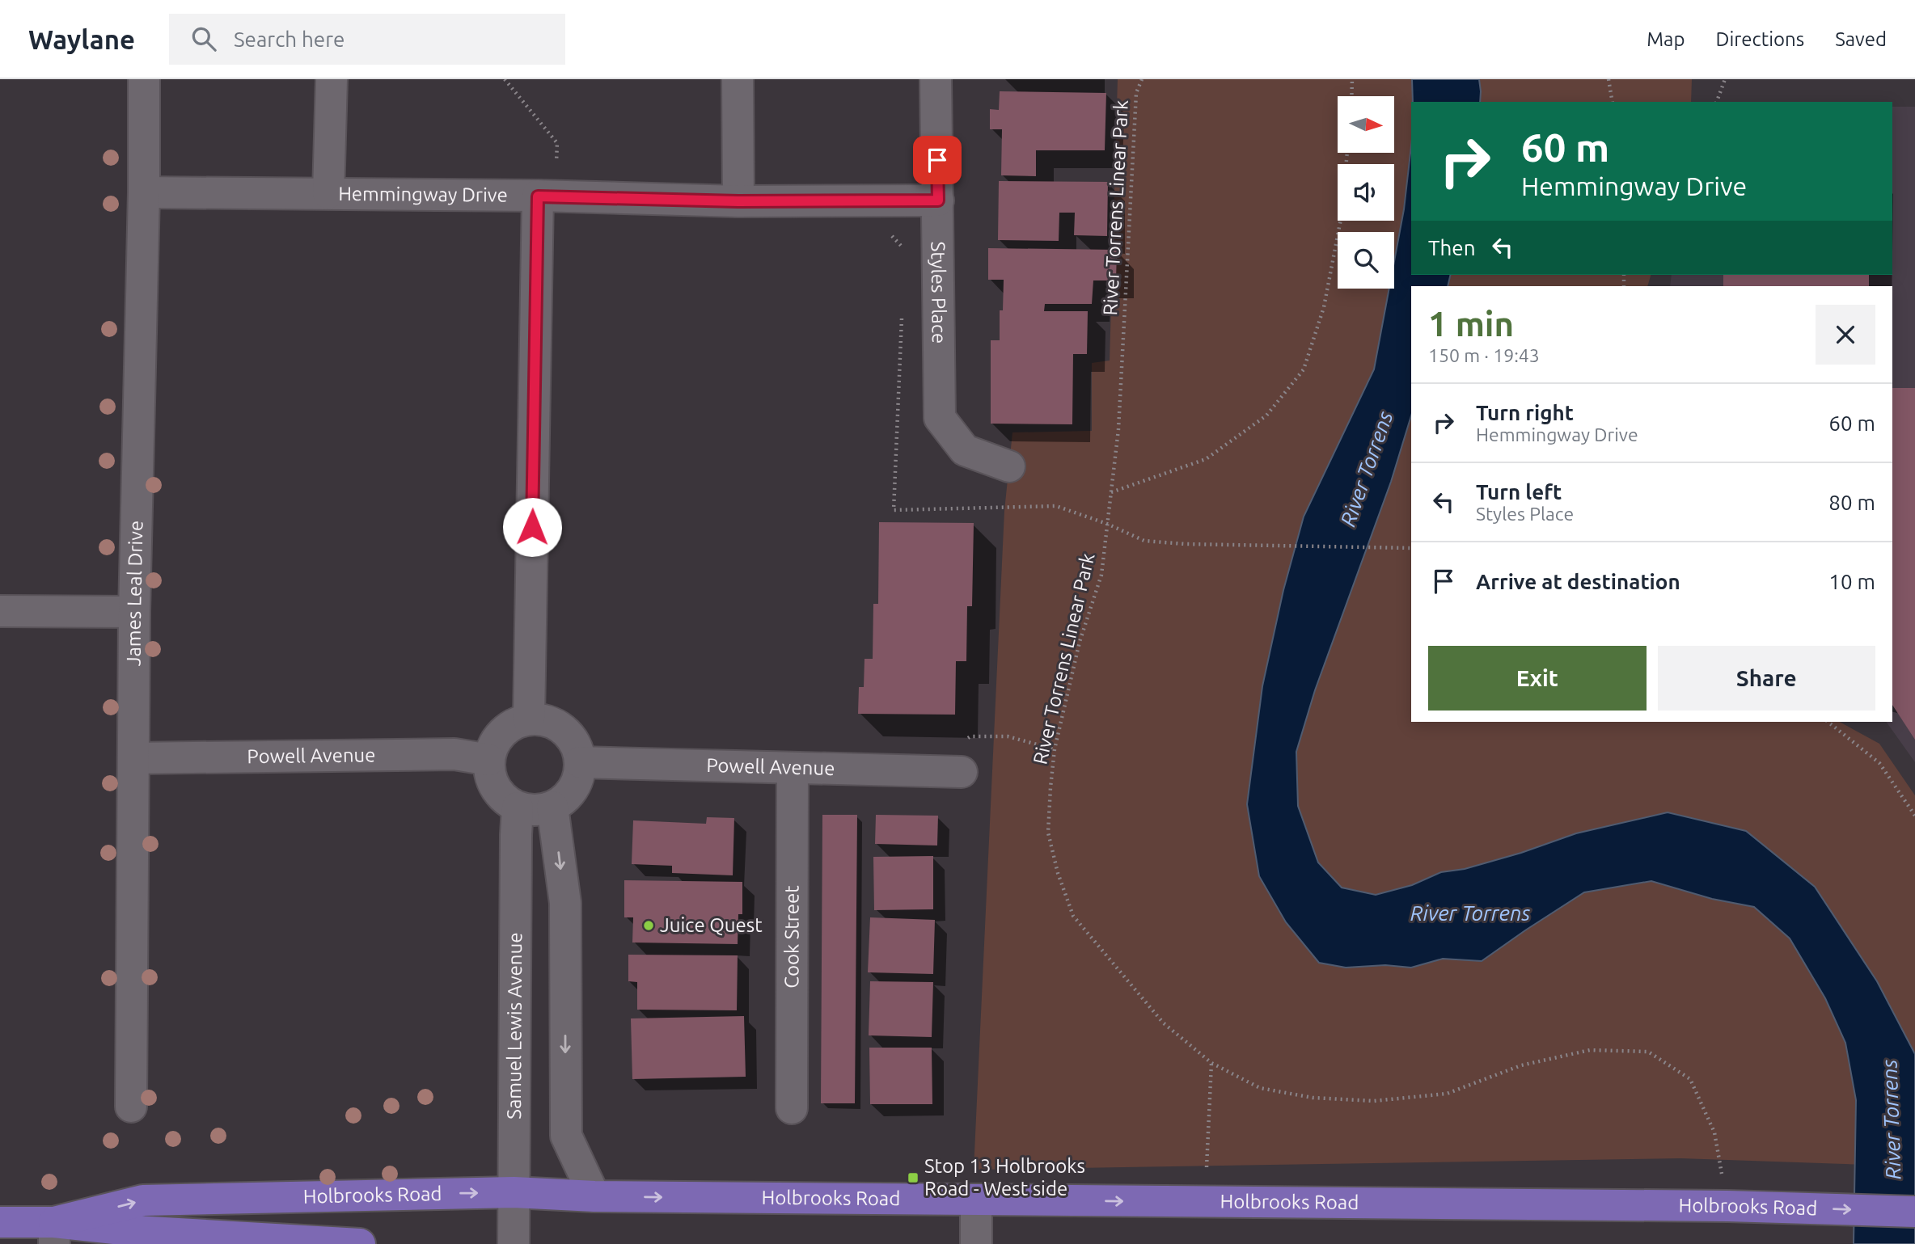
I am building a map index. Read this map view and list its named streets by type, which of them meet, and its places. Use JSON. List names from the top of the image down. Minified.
{"streets":{"main road":["Holbrooks Road"],"street":["Hemmingway Drive","Styles Place","James Leal Drive","Powell Avenue","Cook Street","Samuel Lewis Avenue"],"path":["River Torrens Linear Park"]},"crossings":[["Hemmingway Drive","Styles Place"],["Hemmingway Drive","James Leal Drive"],["River Torrens Linear Park","Holbrooks Road"],["James Leal Drive","Powell Avenue"],["Powell Avenue","Cook Street"],["Powell Avenue","Samuel Lewis Avenue"],["Samuel Lewis Avenue","Holbrooks Road"]],"one_way":["Holbrooks Road"],"water":["River Torrens"],"places":{"other":["Juice Quest"],"transit":["Stop 13 Holbrooks Road - West side"]},"north":"right","page":{"header":"Waylane","search":"Search here","nav":["Map","Directions","Saved"],"turn":["60 m","Hemmingway Drive"],"then":"Then","heading":["1 min","150 m · 19:43"],"list":[{"name":"Turn right","note":"Hemmingway Drive","value":"60 m"},{"name":"Turn left","note":"Styles Place","value":"80 m"},{"name":"Arrive at destination","value":"10 m"}],"buttons":["Exit","Share"]}}
